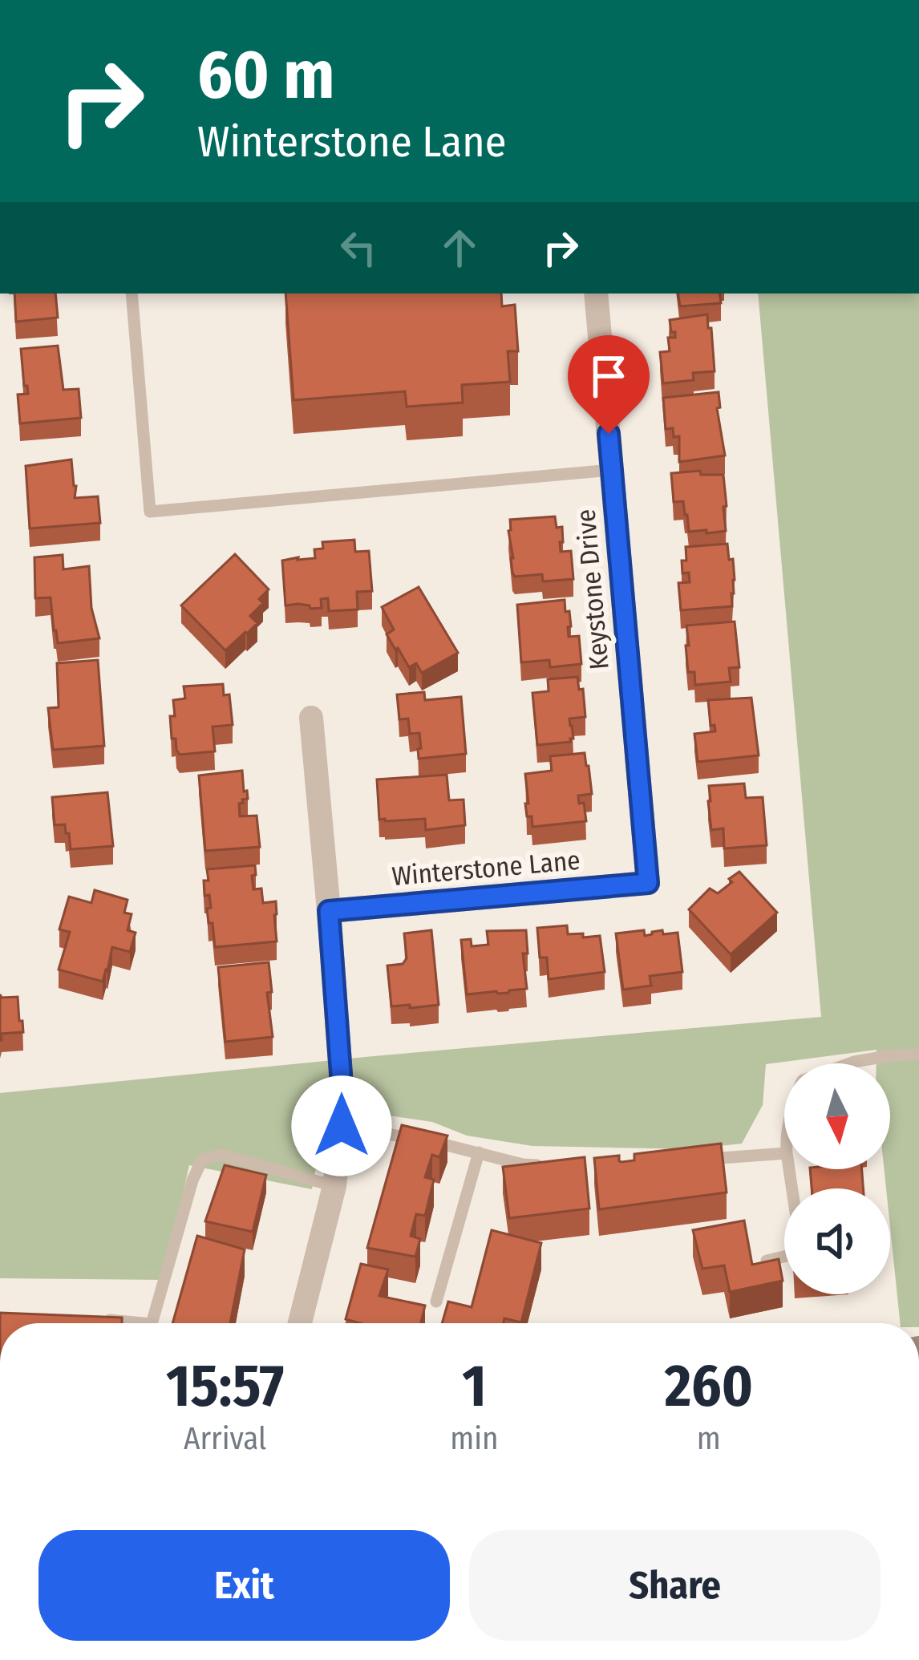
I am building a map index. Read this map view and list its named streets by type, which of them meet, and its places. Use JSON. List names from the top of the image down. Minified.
{"streets":{"street":["Keystone Drive","Winterstone Lane"]},"crossings":[["Keystone Drive","Winterstone Lane"]],"north":"bottom","page":{"turn":["60 m","Winterstone Lane"],"eta":["15:57","Arrival","1","min","260","m"],"buttons":["Exit","Share"]}}
